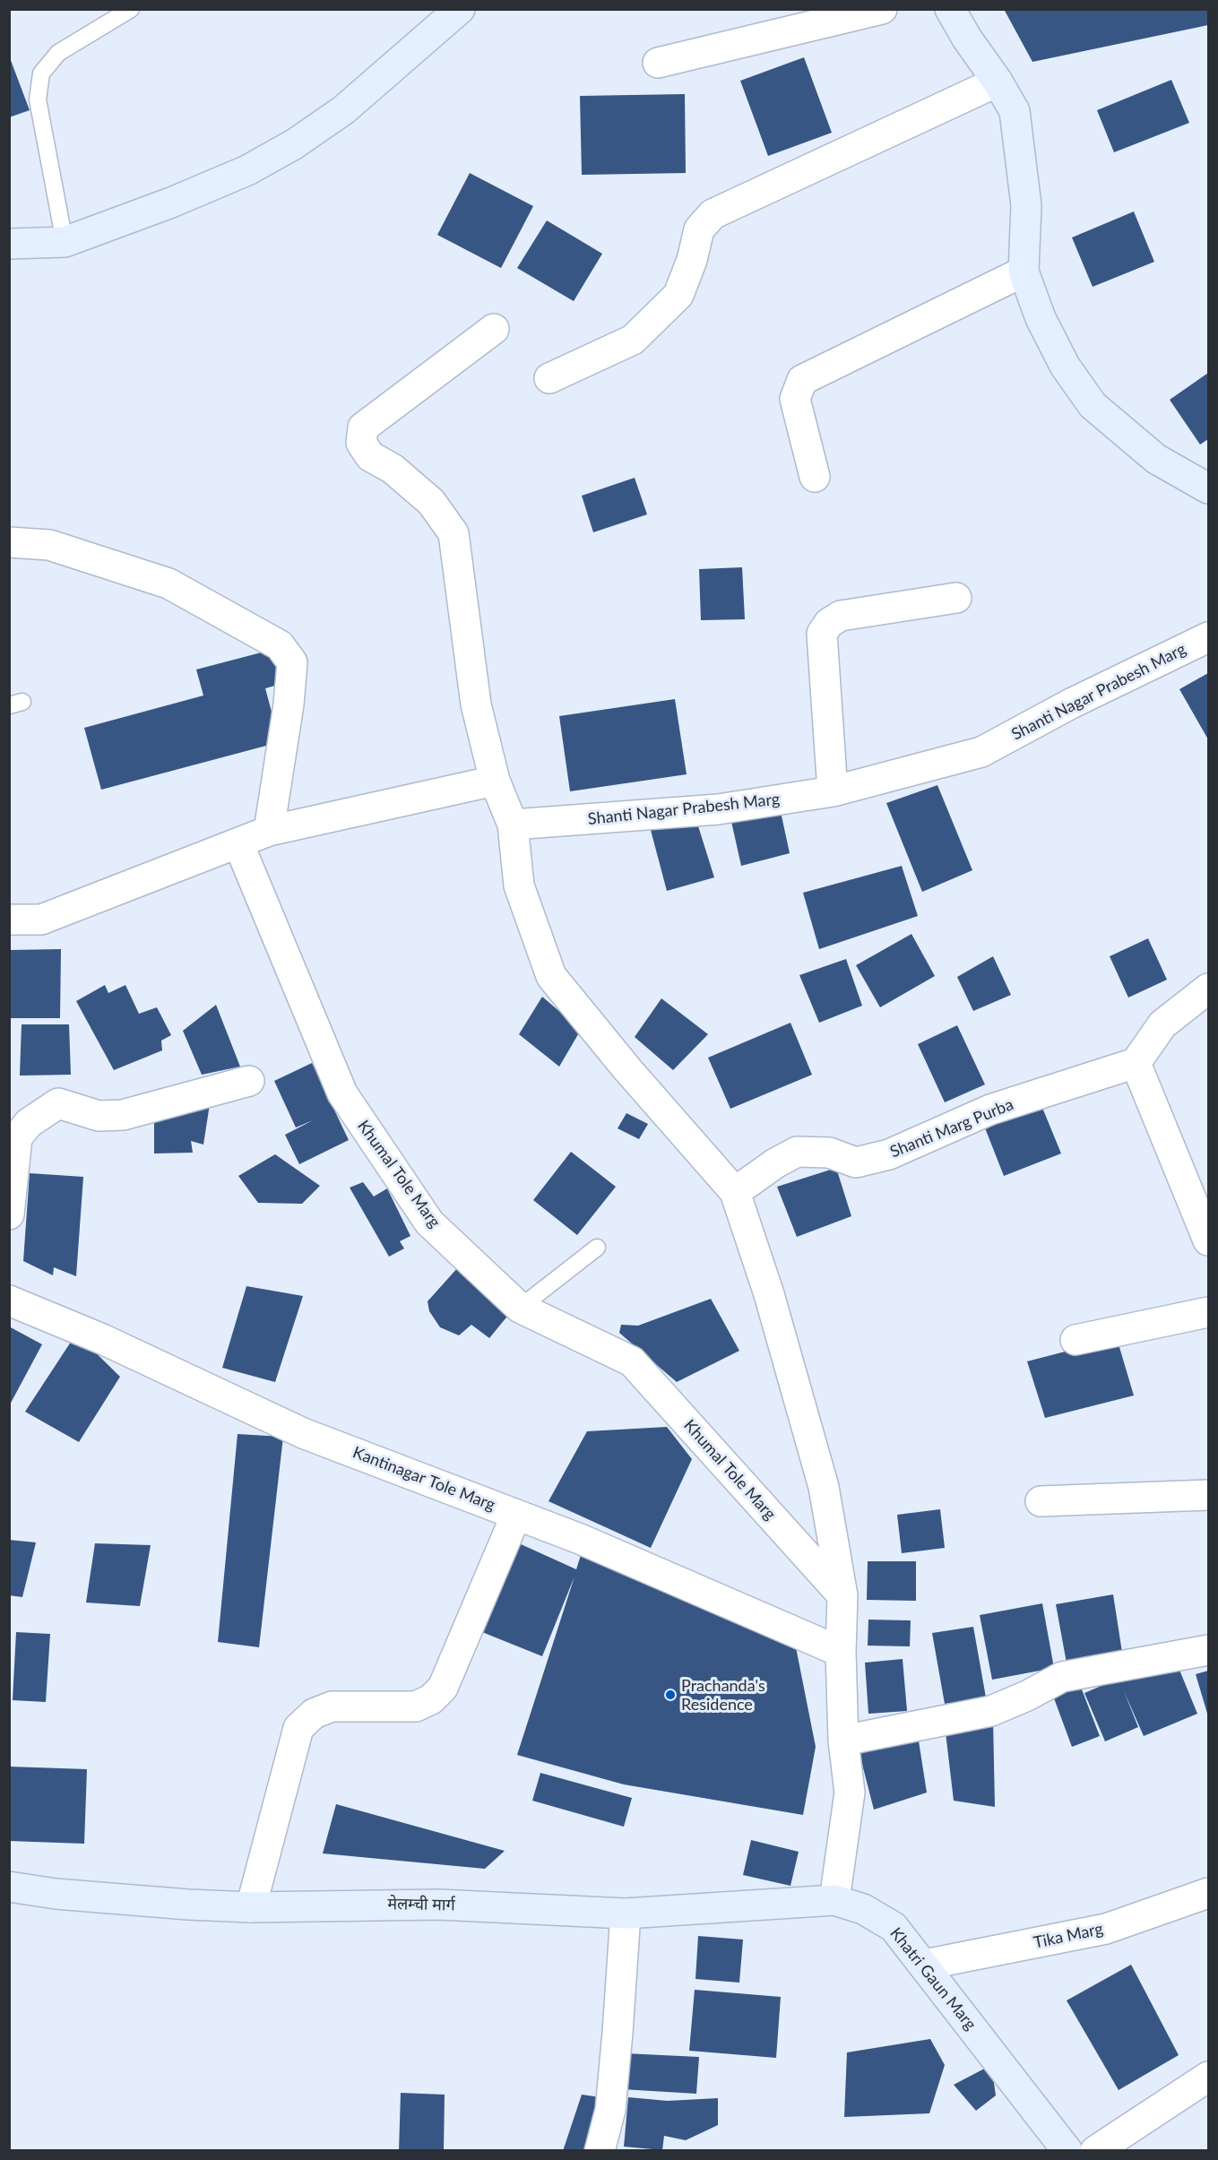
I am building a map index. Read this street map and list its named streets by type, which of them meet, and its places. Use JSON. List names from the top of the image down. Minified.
{"streets":{"main road":["मेलम्ची मार्ग","Khatri Gaun Marg"],"street":["Shanti Nagar Prabesh Marg","Shanti Marg Purba","Khumal Tole Marg","Kantinagar Tole Marg","Tika Marg"]},"crossings":[["मेलम्ची मार्ग","Khatri Gaun Marg"],["Tika Marg","Khatri Gaun Marg"]],"places":["Prachanda's Residence"]}
